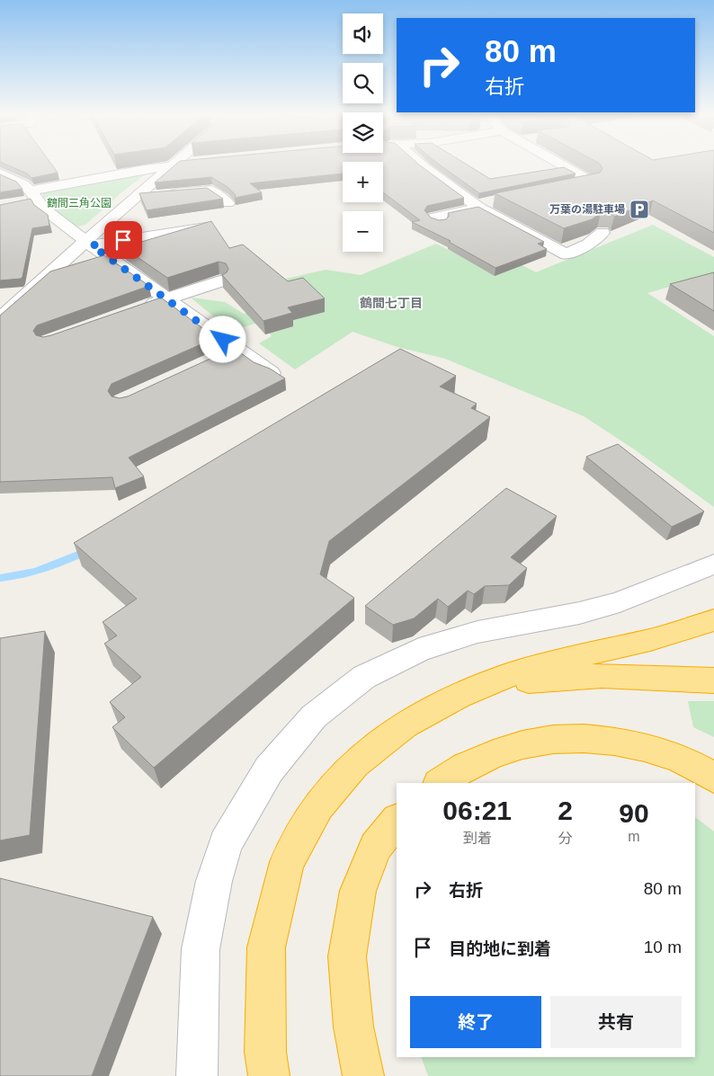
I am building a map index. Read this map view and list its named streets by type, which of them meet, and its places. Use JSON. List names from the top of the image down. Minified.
{"districts":["鶴間七丁目"],"parks":["鶴間三角公園"],"places":{"parking":["万葉の湯駐車場"]},"page":{"map_buttons":["+","−"],"turn":["80 m","右折"],"eta":["06:21","到着","2","分","90","m"],"list":[{"name":"右折","value":"80 m"},{"name":"目的地に到着","value":"10 m"}],"buttons":["終了","共有"]}}
